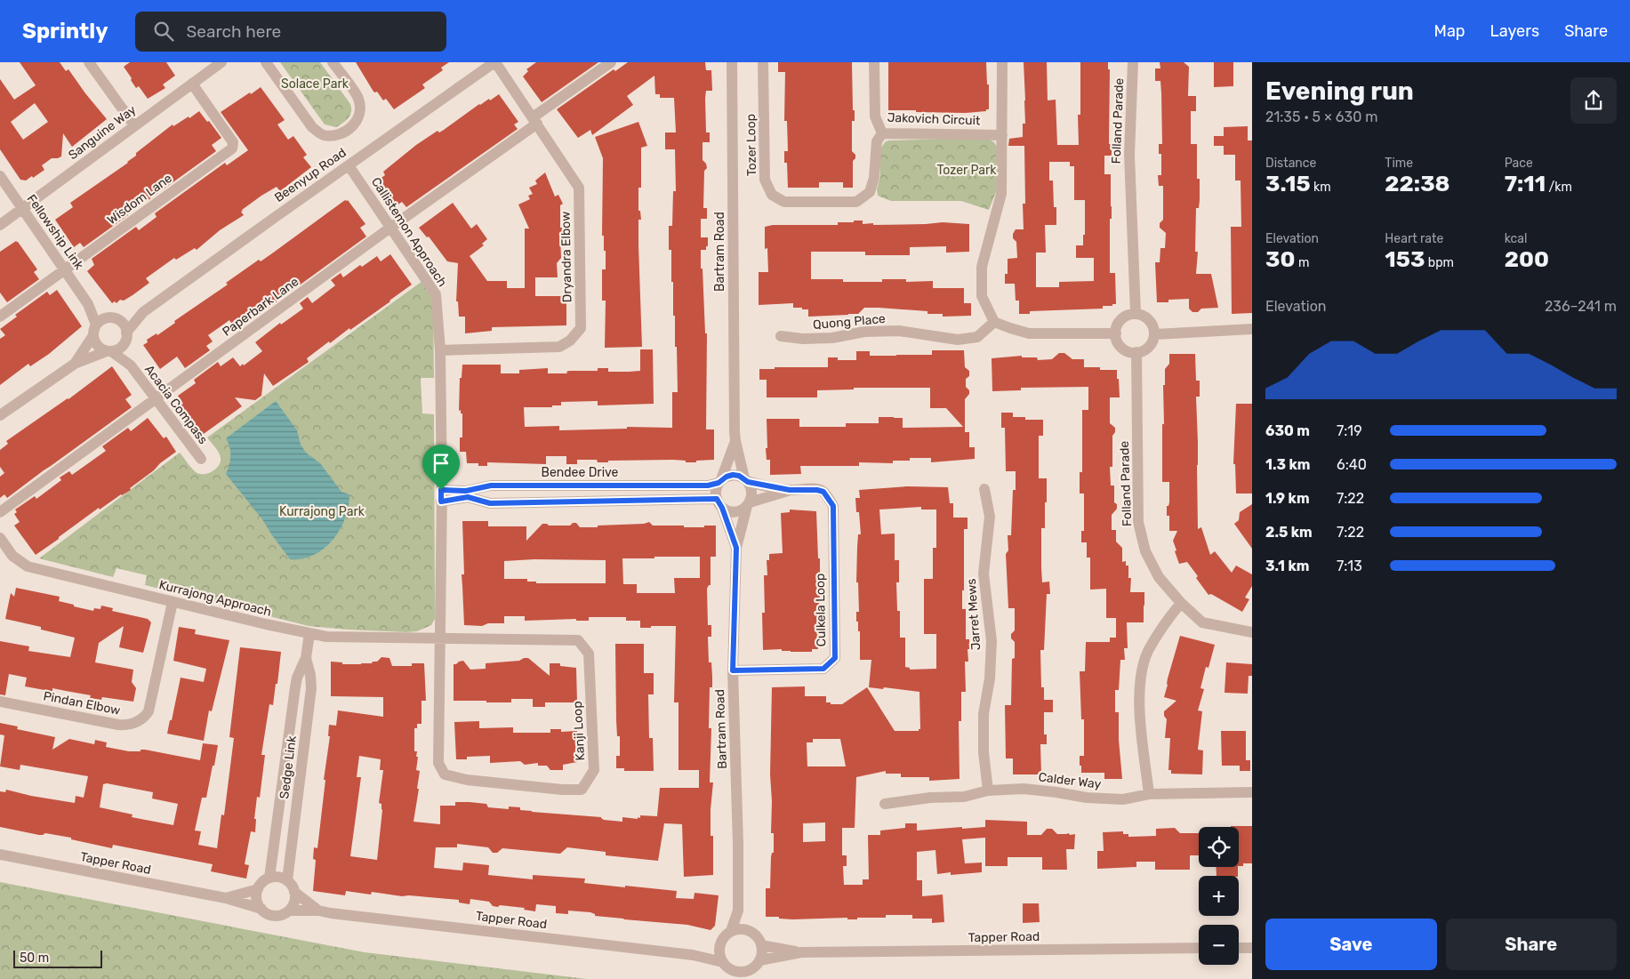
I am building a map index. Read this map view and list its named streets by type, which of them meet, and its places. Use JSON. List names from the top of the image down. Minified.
{"streets":{"street":["Jakovich Circuit","Folland Parade","Sanguine Way","Tozer Loop","Beenyup Road","Wisdom Lane","Fellowship Link","Callistemon Approach","Bartram Road","Dryandra Elbow","Paperbark Lane","Quong Place","Acacia Compass","Bendee Drive","Kurrajong Approach","Culkela Loop","Jarret Mews","Pindan Elbow","Kanji Loop","Sedge Link","Calder Way","Tapper Road"]},"crossings":[["Jakovich Circuit","Tozer Loop"],["Sanguine Way","Wisdom Lane"],["Sanguine Way","Fellowship Link"],["Beenyup Road","Fellowship Link"],["Beenyup Road","Callistemon Approach"],["Beenyup Road","Dryandra Elbow"],["Beenyup Road","Acacia Compass"],["Wisdom Lane","Fellowship Link"],["Fellowship Link","Acacia Compass"],["Callistemon Approach","Dryandra Elbow"],["Callistemon Approach","Paperbark Lane"],["Callistemon Approach","Bendee Drive"],["Callistemon Approach","Kurrajong Approach"],["Callistemon Approach","Kanji Loop"],["Bartram Road","Bendee Drive"],["Bartram Road","Culkela Loop"],["Bartram Road","Tapper Road"],["Dryandra Elbow","Paperbark Lane"],["Paperbark Lane","Acacia Compass"],["Bendee Drive","Culkela Loop"],["Kurrajong Approach","Pindan Elbow"],["Kurrajong Approach","Kanji Loop"],["Kurrajong Approach","Sedge Link"],["Jarret Mews","Calder Way"],["Sedge Link","Tapper Road"]],"parks":["Solace Park","Tozer Park","Kurrajong Park"],"scale_bar":"50 m","page":{"header":"Sprintly","search":"Search here","nav":["Map","Layers","Share"],"heading":["Evening run","21:35 · 5 × 630 m"],"stats":[["Distance","3.15 km"],["Time","22:38"],["Pace","7:11 /km"],["Elevation","30 m"],["Heart rate","153 bpm"],["kcal","200"]],"chart":["Elevation","236–241 m"],"list":[{"name":"630 m","note":"7:19"},{"name":"1.3 km","note":"6:40"},{"name":"1.9 km","note":"7:22"},{"name":"2.5 km","note":"7:22"},{"name":"3.1 km","note":"7:13"}],"map_buttons":["+","−"],"buttons":["Save","Share"],"scale":"50 m"}}
